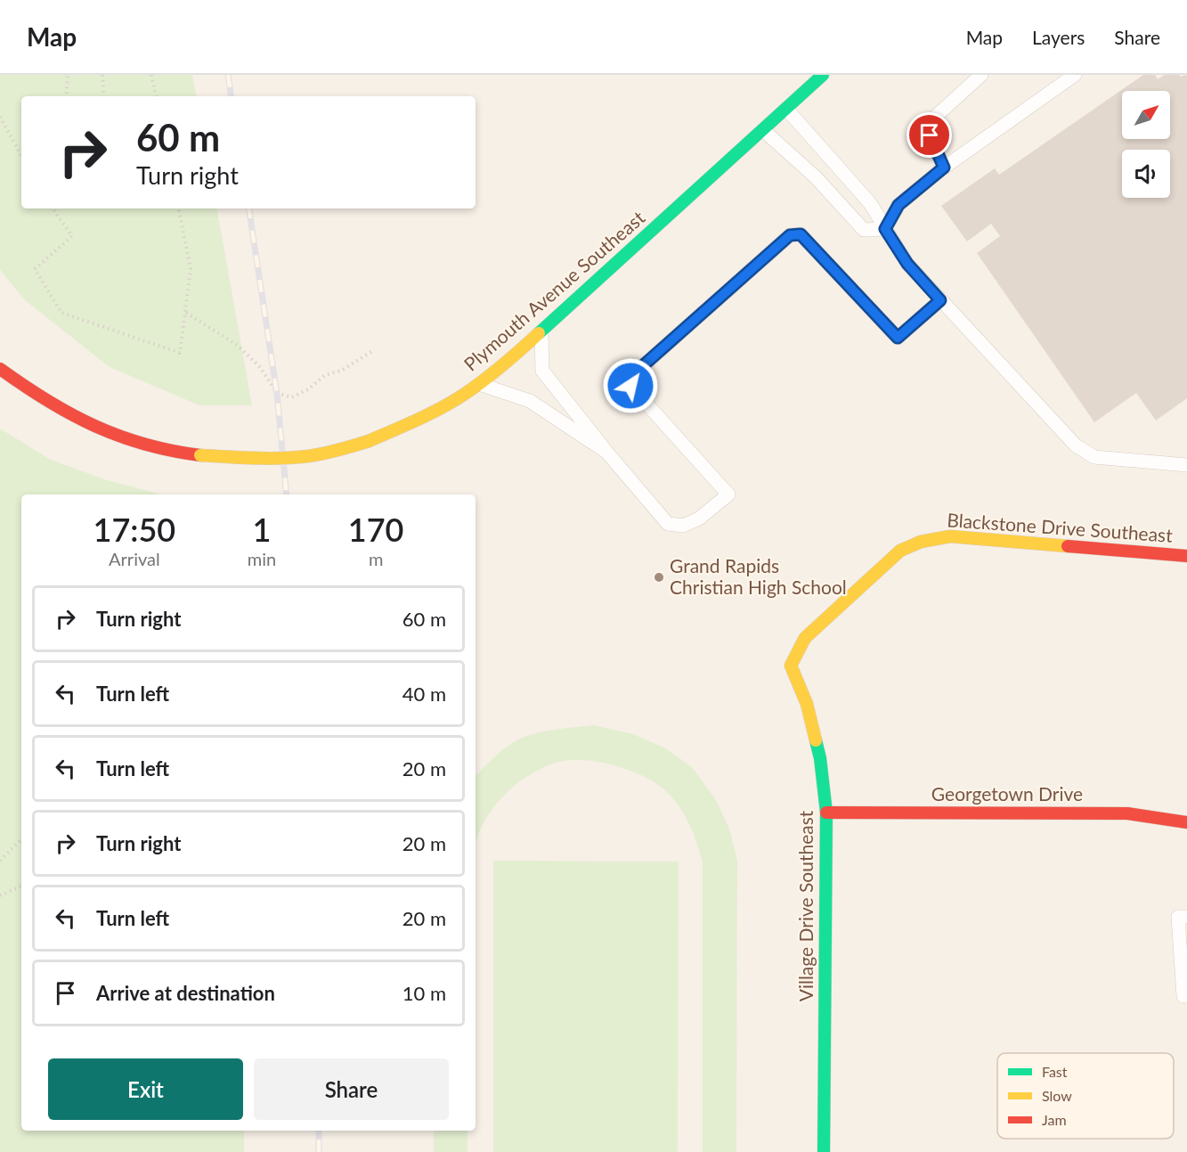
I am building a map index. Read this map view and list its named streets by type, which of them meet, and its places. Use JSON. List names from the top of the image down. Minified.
{"streets":{"street":["Plymouth Avenue Southeast","Blackstone Drive Southeast","Georgetown Drive","Village Drive Southeast"]},"crossings":[["Blackstone Drive Southeast","Village Drive Southeast"],["Georgetown Drive","Village Drive Southeast"]],"places":["Grand Rapids Christian High School"],"legend":["Fast","Slow","Jam"],"north":"top right","page":{"header":"Map","nav":["Map","Layers","Share"],"turn":["60 m","Turn right"],"eta":["17:50","Arrival","1","min","170","m"],"list":[{"name":"Turn right","value":"60 m"},{"name":"Turn left","value":"40 m"},{"name":"Turn left","value":"20 m"},{"name":"Turn right","value":"20 m"},{"name":"Turn left","value":"20 m"},{"name":"Arrive at destination","value":"10 m"}],"buttons":["Exit","Share"]}}
